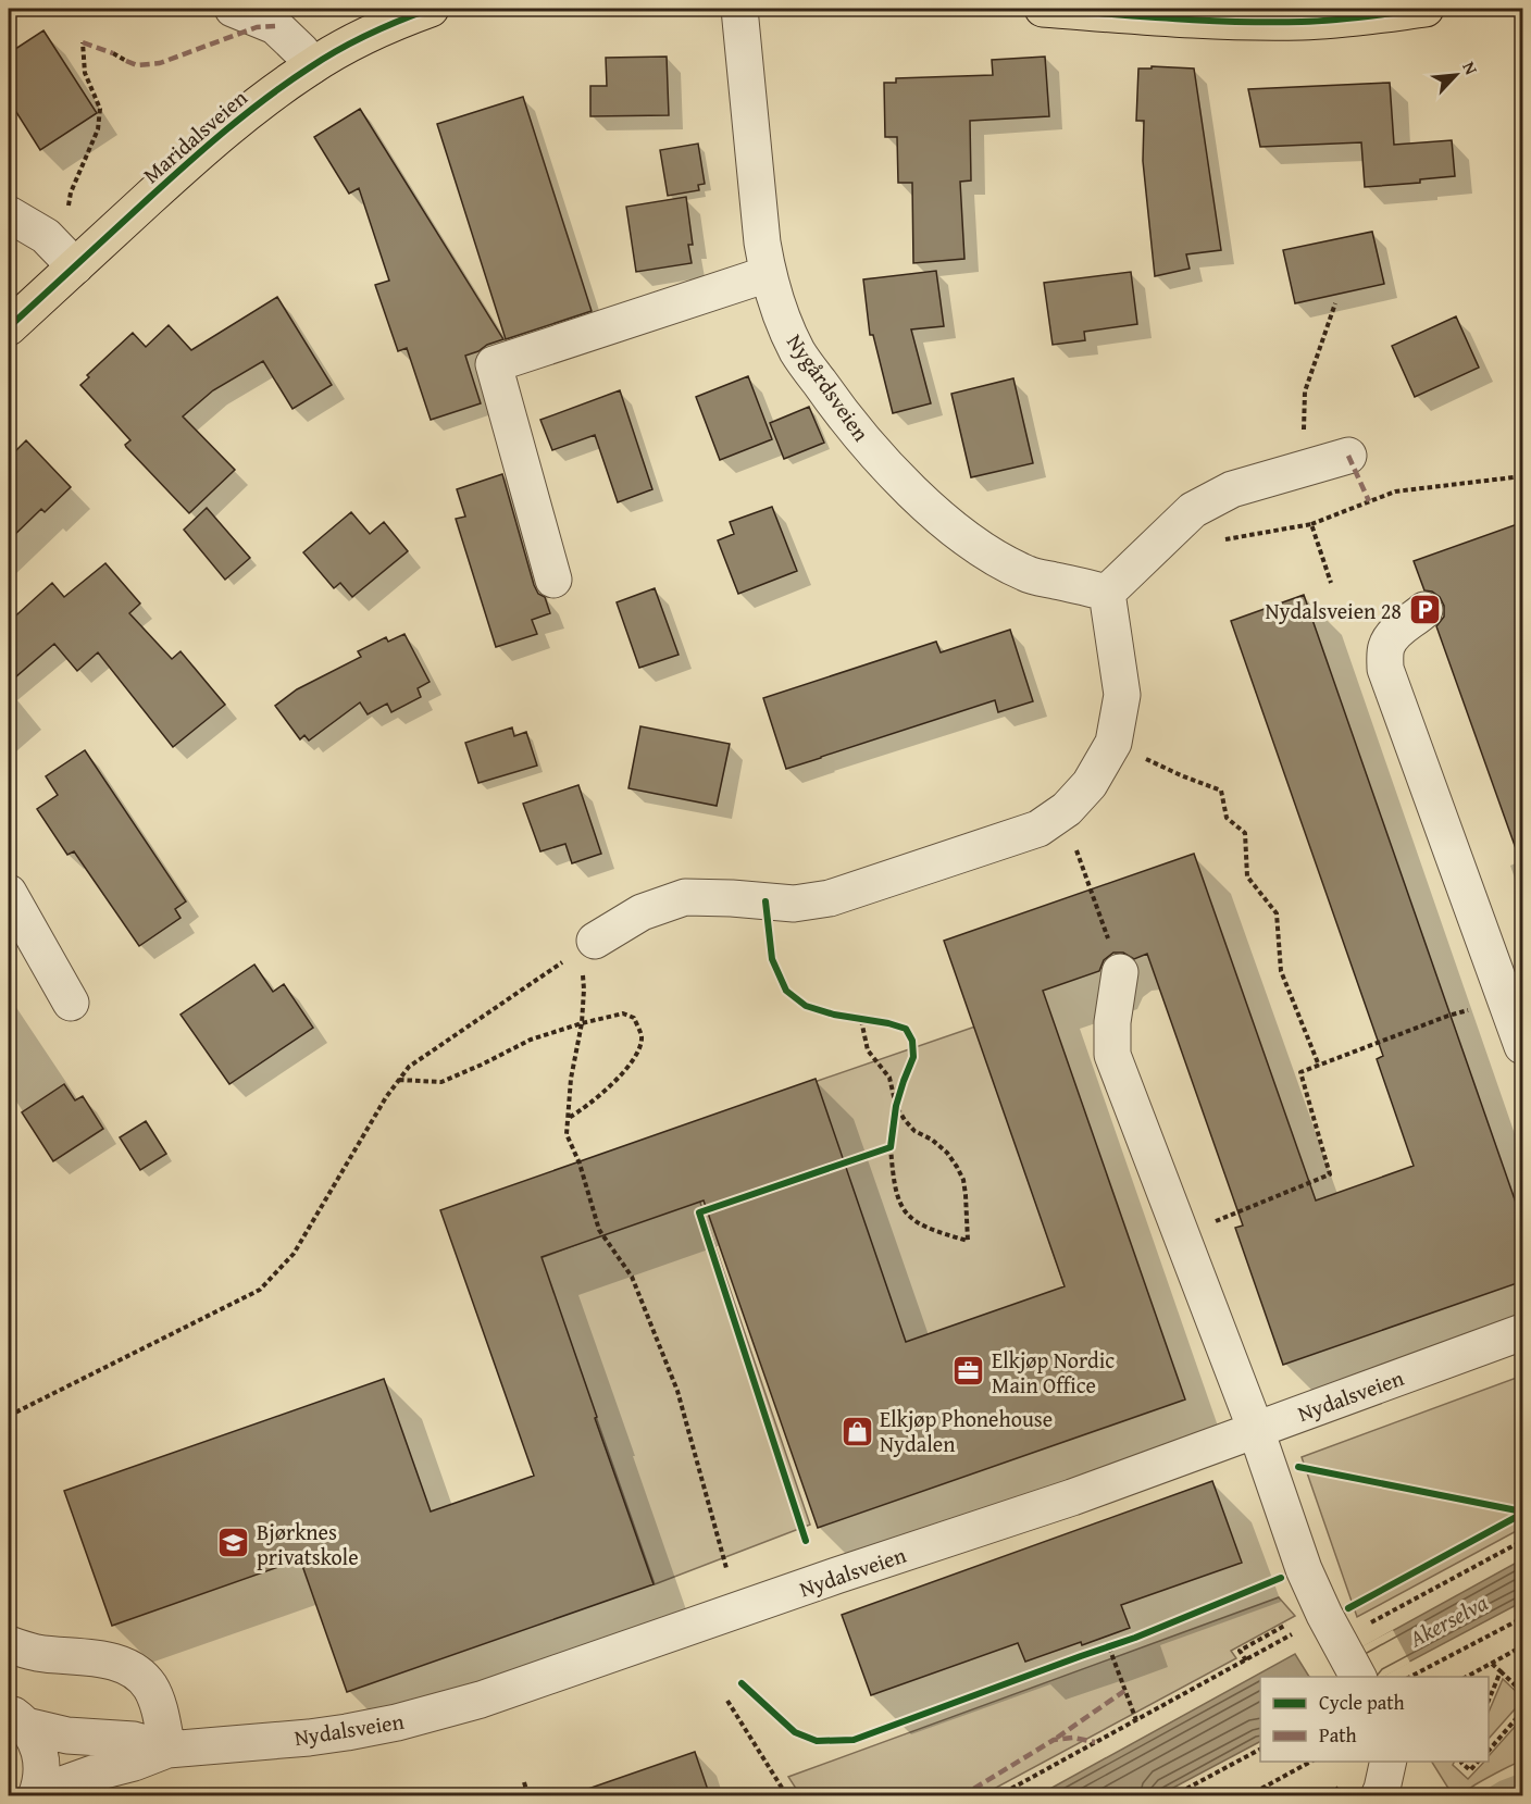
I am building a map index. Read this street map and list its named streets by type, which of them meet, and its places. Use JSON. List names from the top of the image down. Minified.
{"streets":{"main road":["Maridalsveien"],"street":["Nygårdsveien","Nydalsveien"]},"water":["Akerselva"],"places":{"parking":["Nydalsveien 28"],"office":["Elkjøp Nordic Main Office"],"shop":["Elkjøp Phonehouse Nydalen"],"school or university":["Bjørknes privatskole"]},"legend":["Cycle path","Path"],"north":"top right"}
